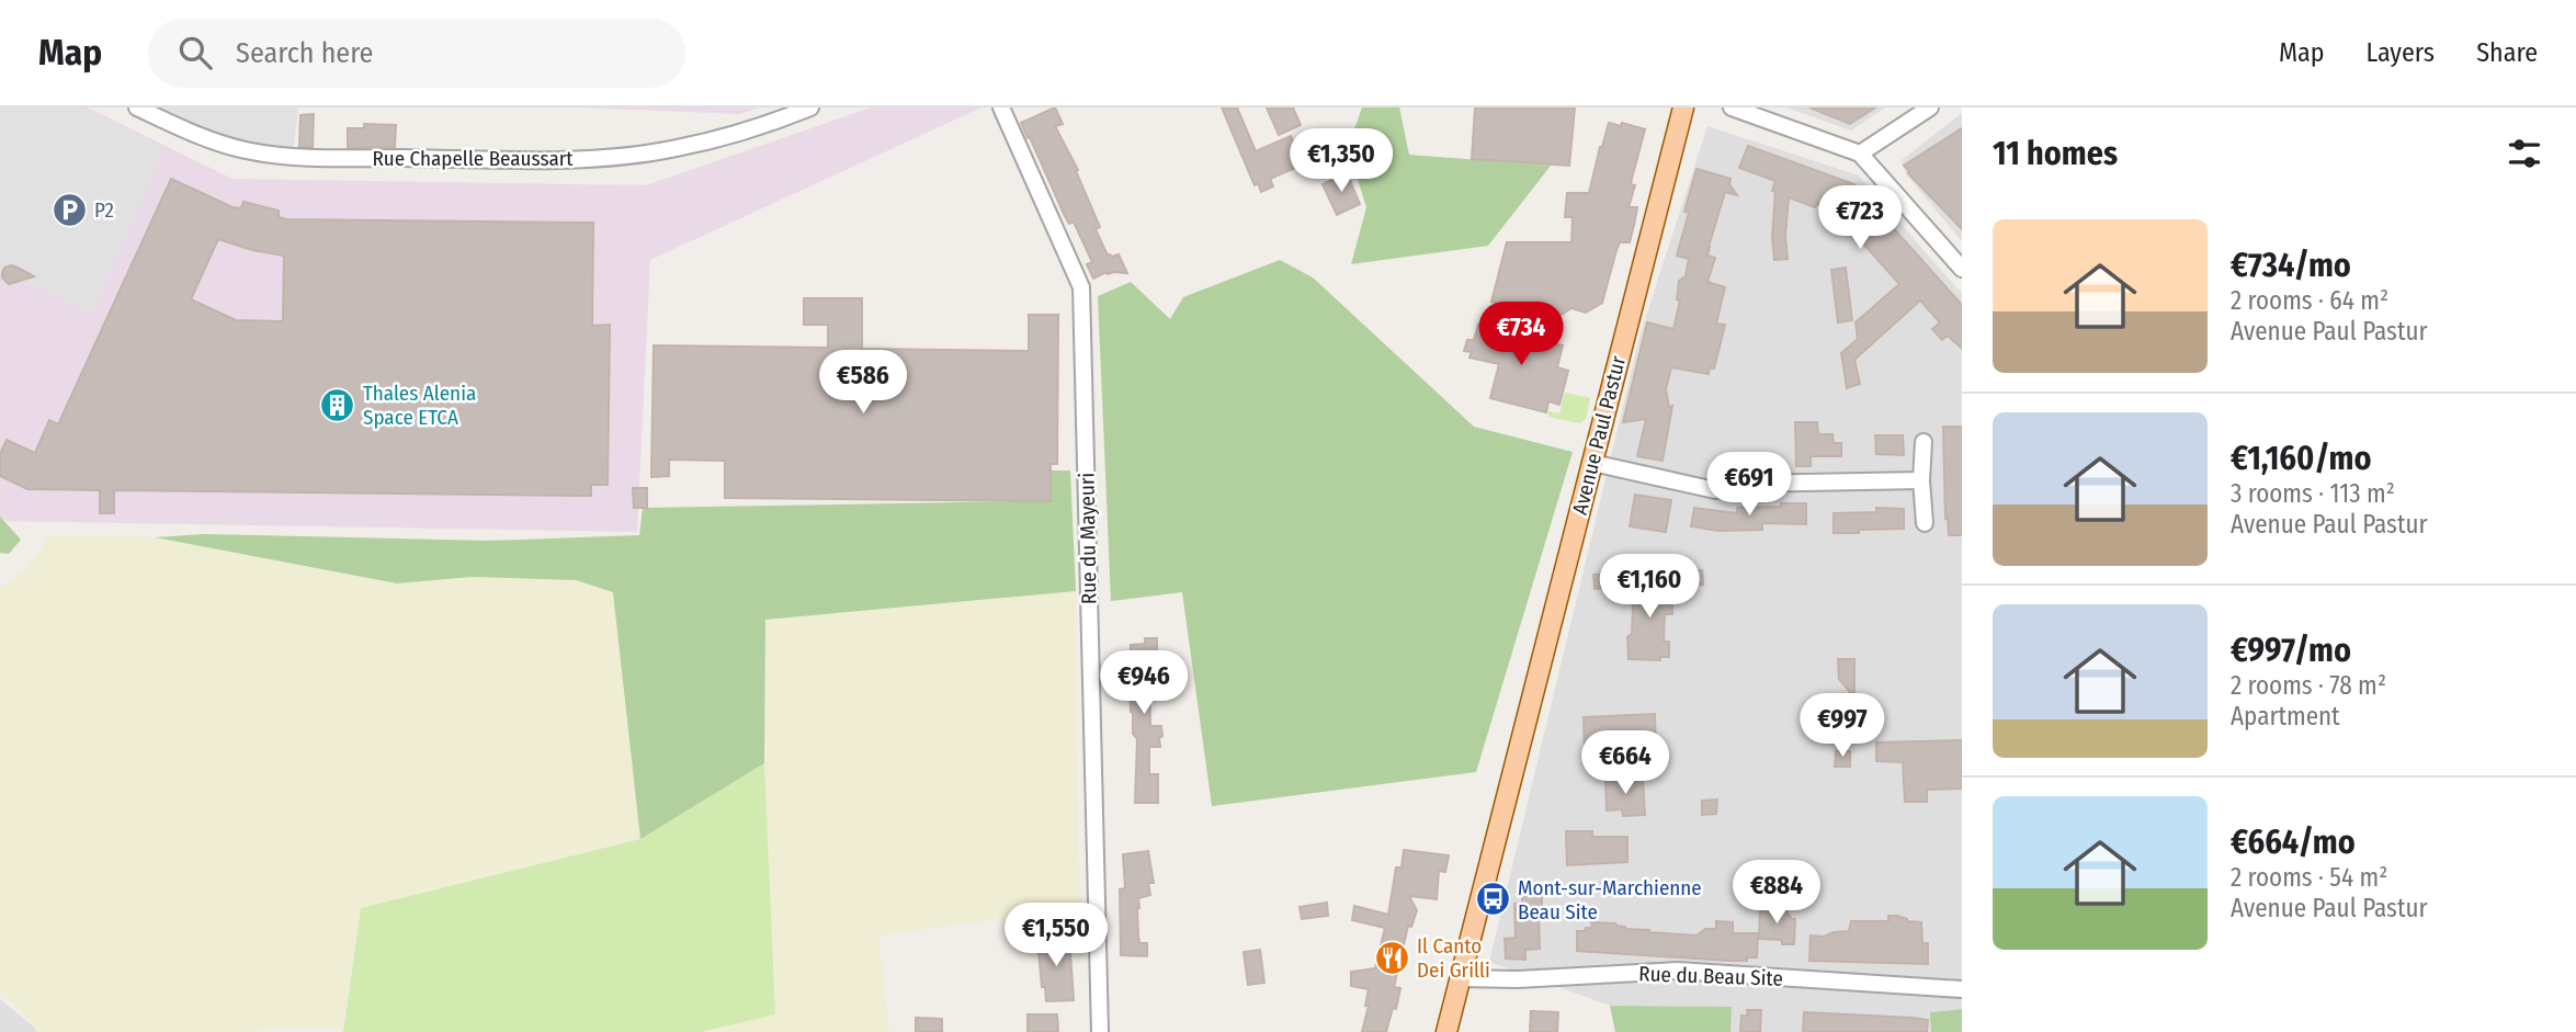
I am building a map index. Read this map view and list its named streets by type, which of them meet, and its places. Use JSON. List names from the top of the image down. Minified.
{"streets":{"main road":["Avenue Paul Pastur"],"street":["Rue Chapelle Beaussart","Rue du Mayeuri","Rue du Beau Site"]},"crossings":[["Avenue Paul Pastur","Rue du Beau Site"]],"places":{"parking":["P2"],"building":["Thales Alenia Space ETCA"],"bus stop":["Mont-sur-Marchienne Beau Site"],"restaurant":["Il Canto Dei Grilli"]},"page":{"header":"Map","search":"Search here","nav":["Map","Layers","Share"],"heading":"11 homes","price":["€1,350","€723","€734","€586","€691","€1,160","€946","€997","€664","€884","€1,550"],"list":[{"name":"€734/mo","note":"2 rooms · 64 m² · Avenue Paul Pastur"},{"name":"€1,160/mo","note":"3 rooms · 113 m² · Avenue Paul Pastur"},{"name":"€997/mo","note":"2 rooms · 78 m² · Apartment"},{"name":"€664/mo","note":"2 rooms · 54 m² · Avenue Paul Pastur"}]}}
